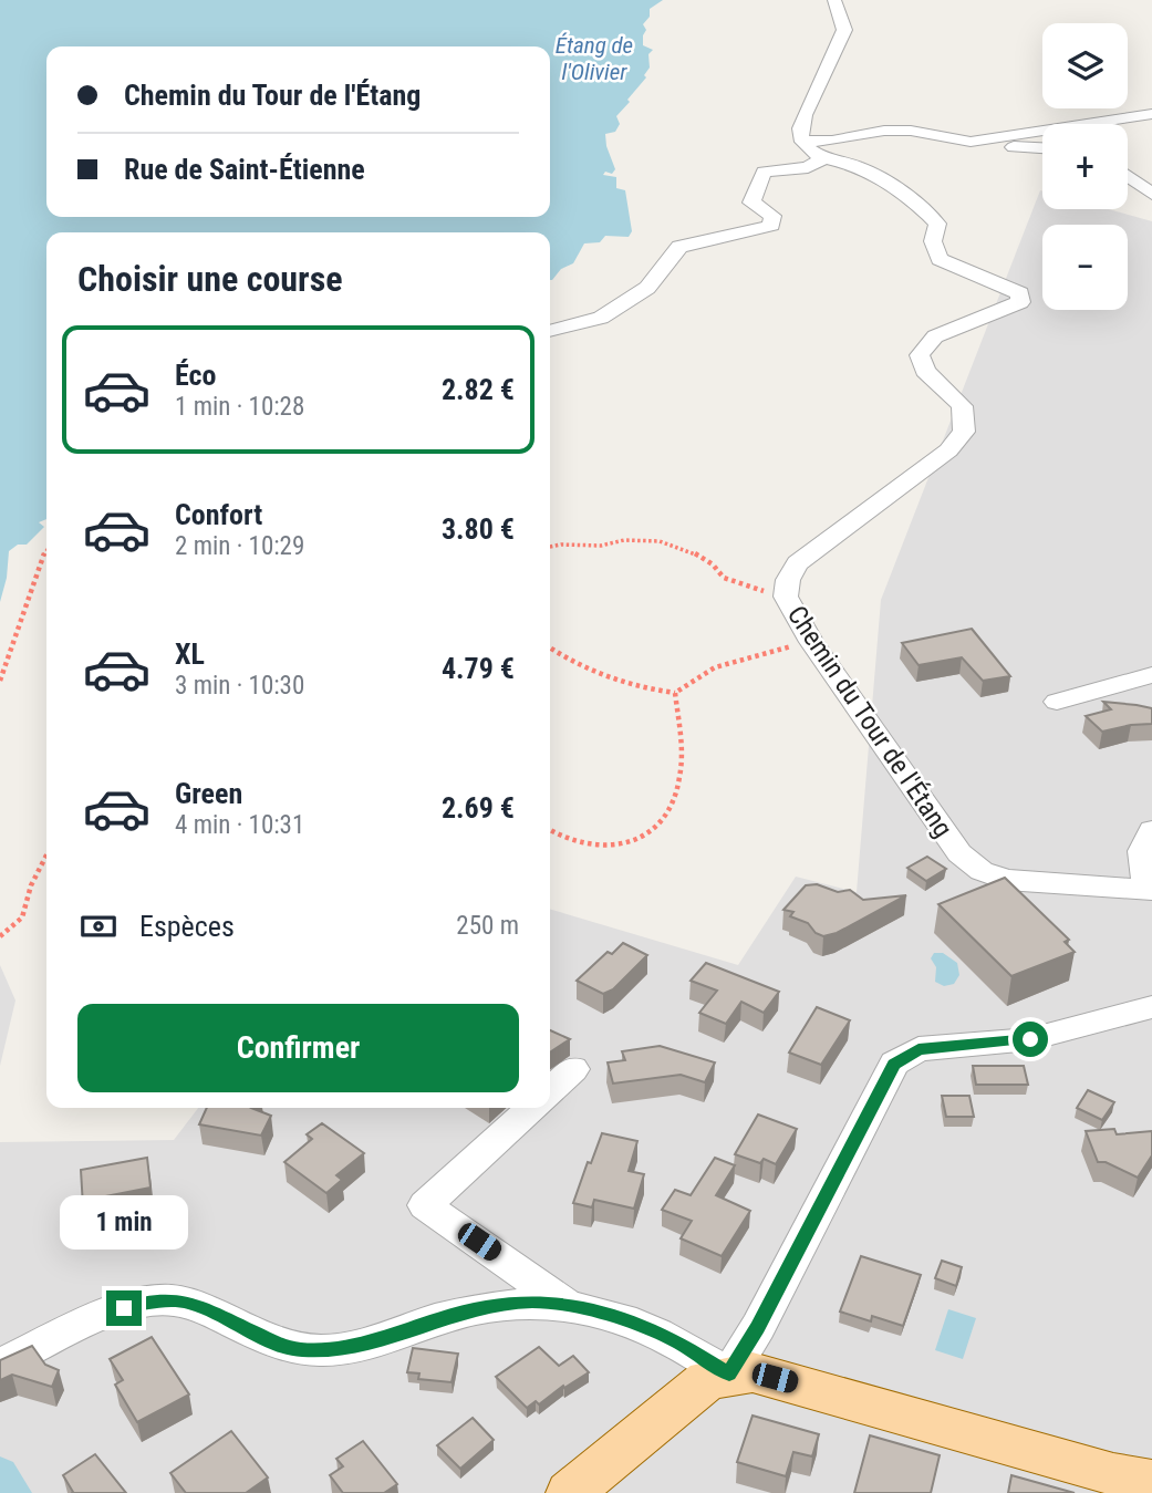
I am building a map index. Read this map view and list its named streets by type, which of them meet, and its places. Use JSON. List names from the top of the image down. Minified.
{"streets":{"street":["Chemin du Tour de l'Étang"]},"water":["Étang de l'Olivier"],"page":{"map_buttons":["+","−"],"banner":["Chemin du Tour de l'Étang","Rue de Saint-Étienne"],"heading":"Choisir une course","list":[{"name":"Éco","note":"1 min · 10:28","value":"2.82 €"},{"name":"Confort","note":"2 min · 10:29","value":"3.80 €"},{"name":"XL","note":"3 min · 10:30","value":"4.79 €"},{"name":"Green","note":"4 min · 10:31","value":"2.69 €"}],"pay":["Espèces","250 m"],"buttons":"Confirmer","bubble":"1 min"}}
